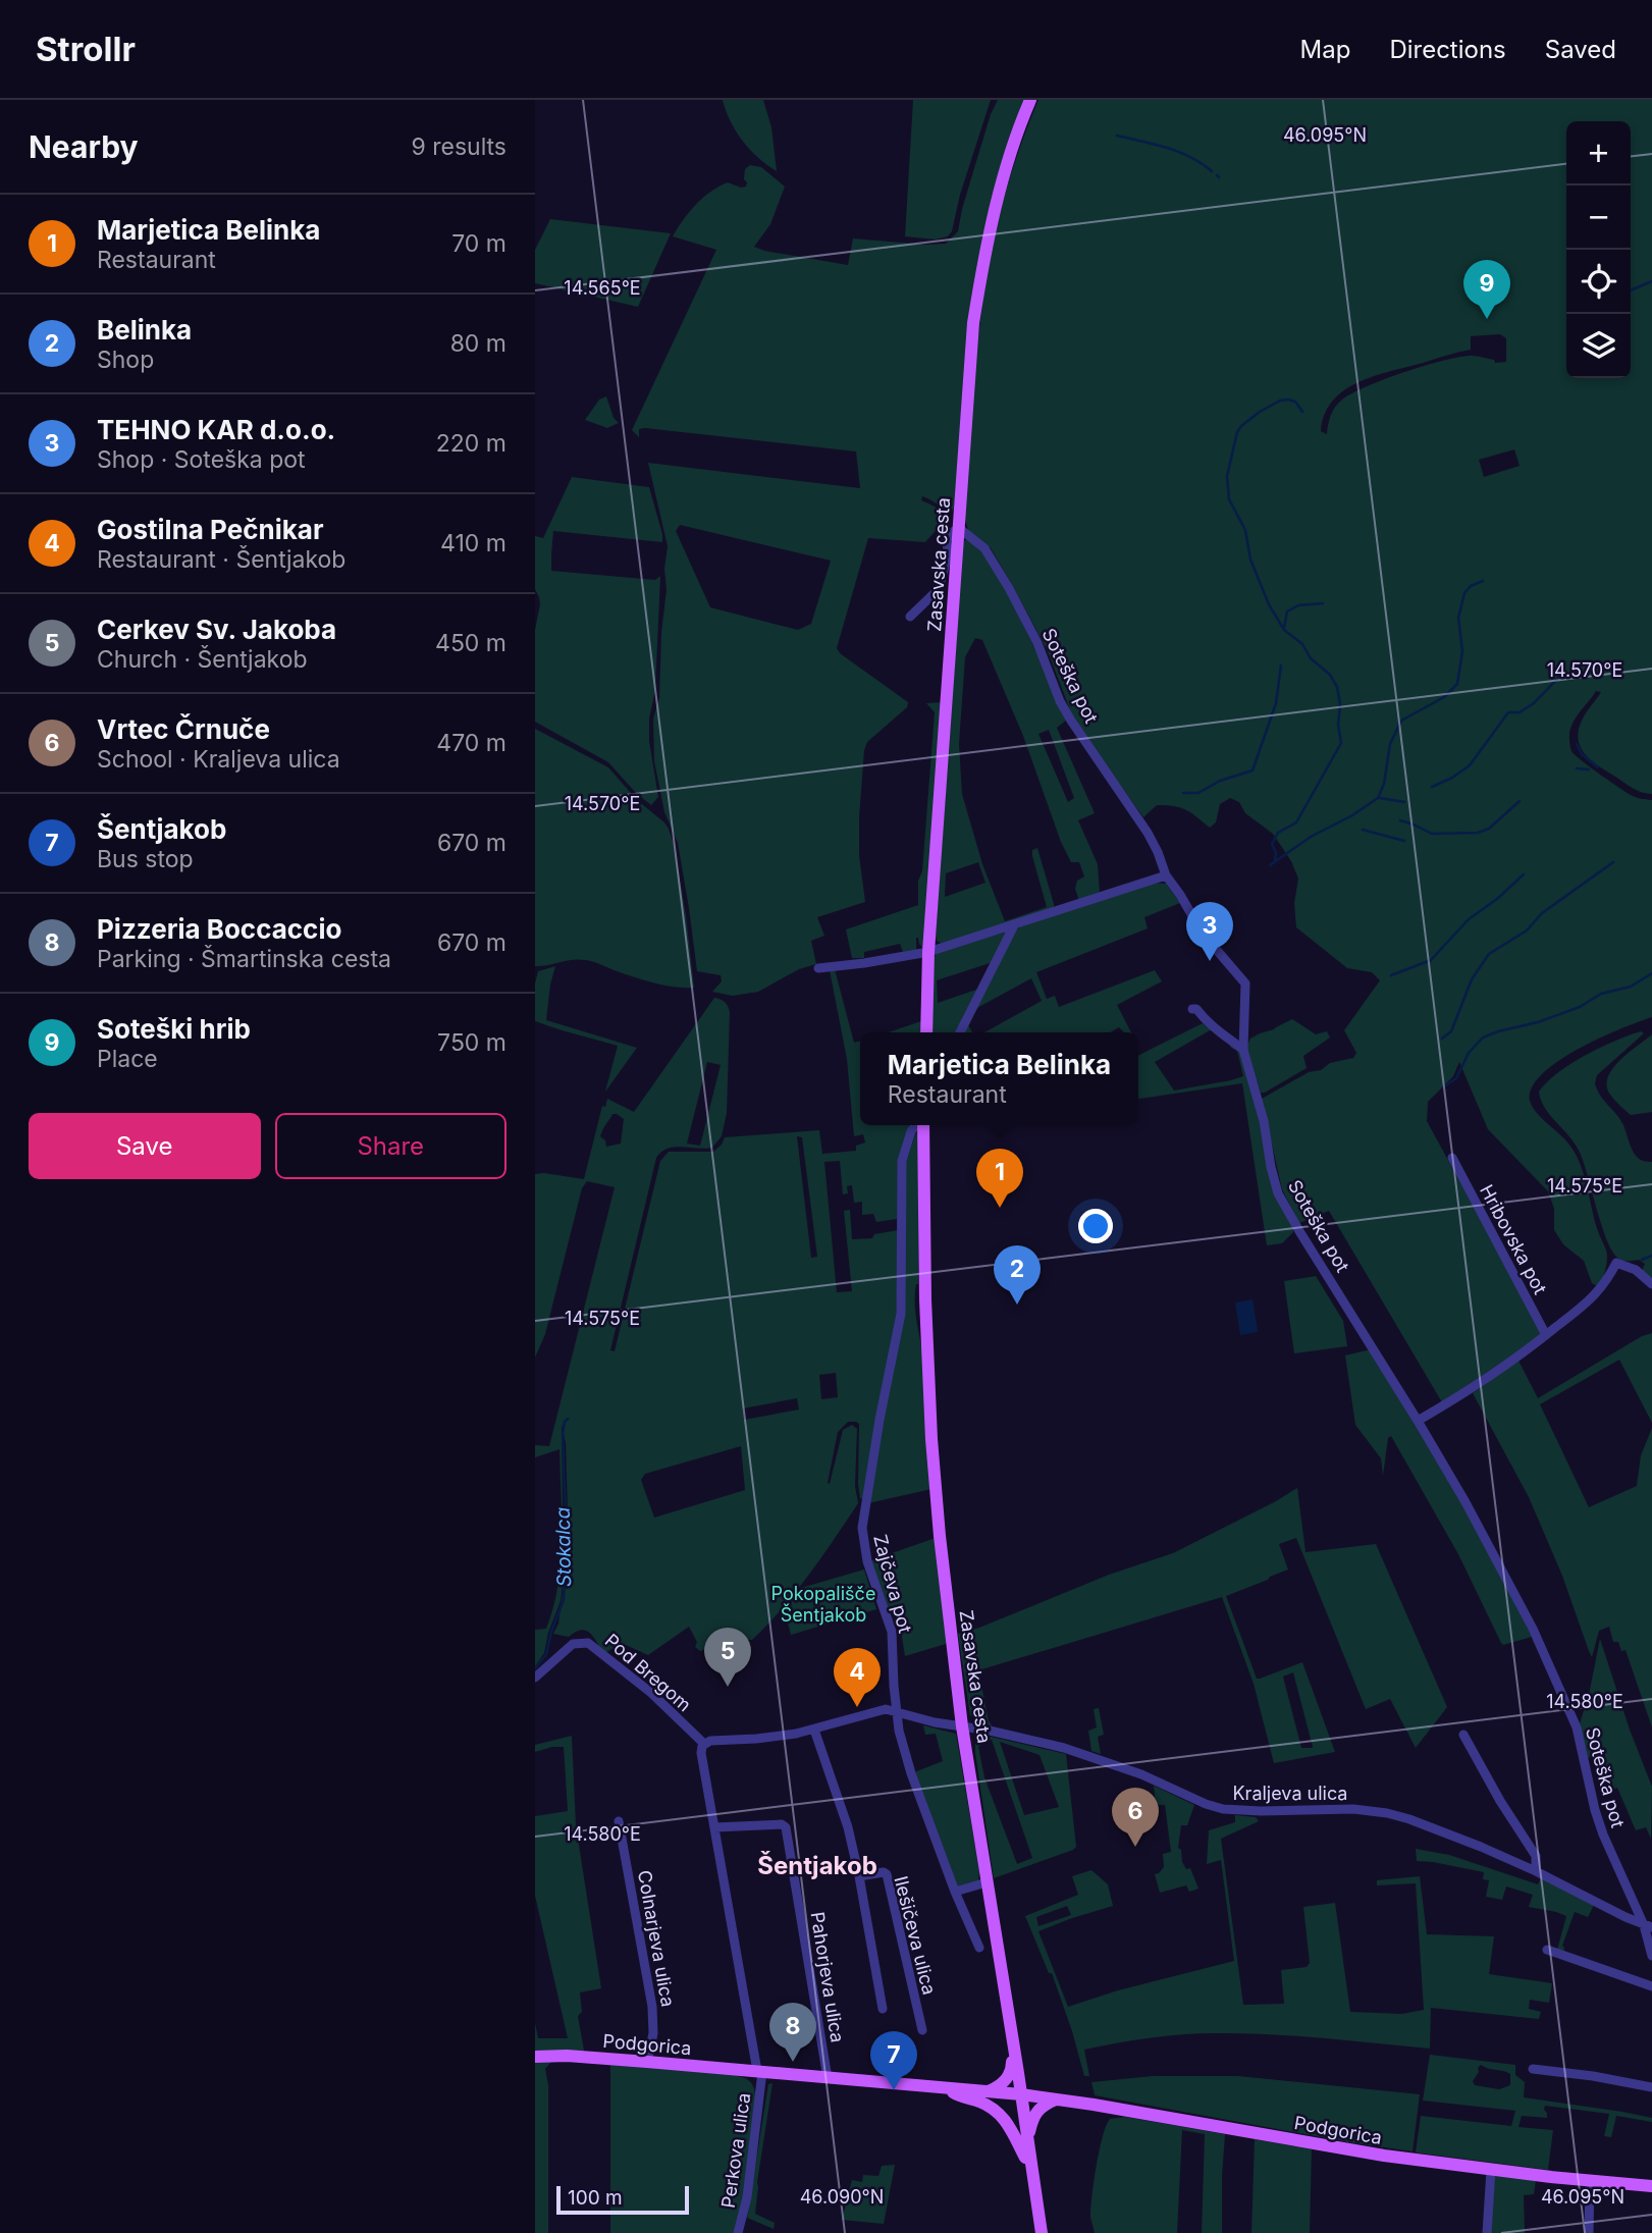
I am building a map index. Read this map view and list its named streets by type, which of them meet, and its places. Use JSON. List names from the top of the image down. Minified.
{"streets":{"main road":["Zasavska cesta","Podgorica"],"street":["Soteška pot","Hribovska pot","Zajčeva pot","Pod Bregom","Kraljeva ulica","Ilešičeva ulica","Colnarjeva ulica","Pahorjeva ulica","Perkova ulica"]},"crossings":[["Zasavska cesta","Soteška pot"],["Zasavska cesta","Kraljeva ulica"],["Zasavska cesta","Podgorica"],["Soteška pot","Kraljeva ulica"],["Colnarjeva ulica","Podgorica"],["Pahorjeva ulica","Podgorica"],["Podgorica","Perkova ulica"]],"districts":["Šentjakob"],"water":["Stokalca"],"parks":["Pokopališče Šentjakob"],"scale_bar":"100 m","page":{"header":"Strollr","nav":["Map","Directions","Saved"],"heading":["Nearby","9 results"],"map_buttons":["+","−"],"list":[{"mark":"1","name":"Marjetica Belinka","note":"Restaurant","value":"70 m"},{"mark":"2","name":"Belinka","note":"Shop","value":"80 m"},{"mark":"3","name":"TEHNO KAR d.o.o.","note":"Shop · Soteška pot","value":"220 m"},{"mark":"4","name":"Gostilna Pečnikar","note":"Restaurant · Šentjakob","value":"410 m"},{"mark":"5","name":"Cerkev Sv. Jakoba","note":"Church · Šentjakob","value":"450 m"},{"mark":"6","name":"Vrtec Črnuče","note":"School · Kraljeva ulica","value":"470 m"},{"mark":"7","name":"Šentjakob","note":"Bus stop","value":"670 m"},{"mark":"8","name":"Pizzeria Boccaccio","note":"Parking · Šmartinska cesta","value":"670 m"},{"mark":"9","name":"Soteški hrib","note":"Place","value":"750 m"}],"pins":["9","3","1","2","5","4","6","8","7"],"popup":["Marjetica Belinka","Restaurant"],"buttons":["Save","Share"],"scale":"100 m"},"coordinates":["46.095°N","14.565°E","14.570°E","14.575°E","14.580°E","46.090°N"]}
